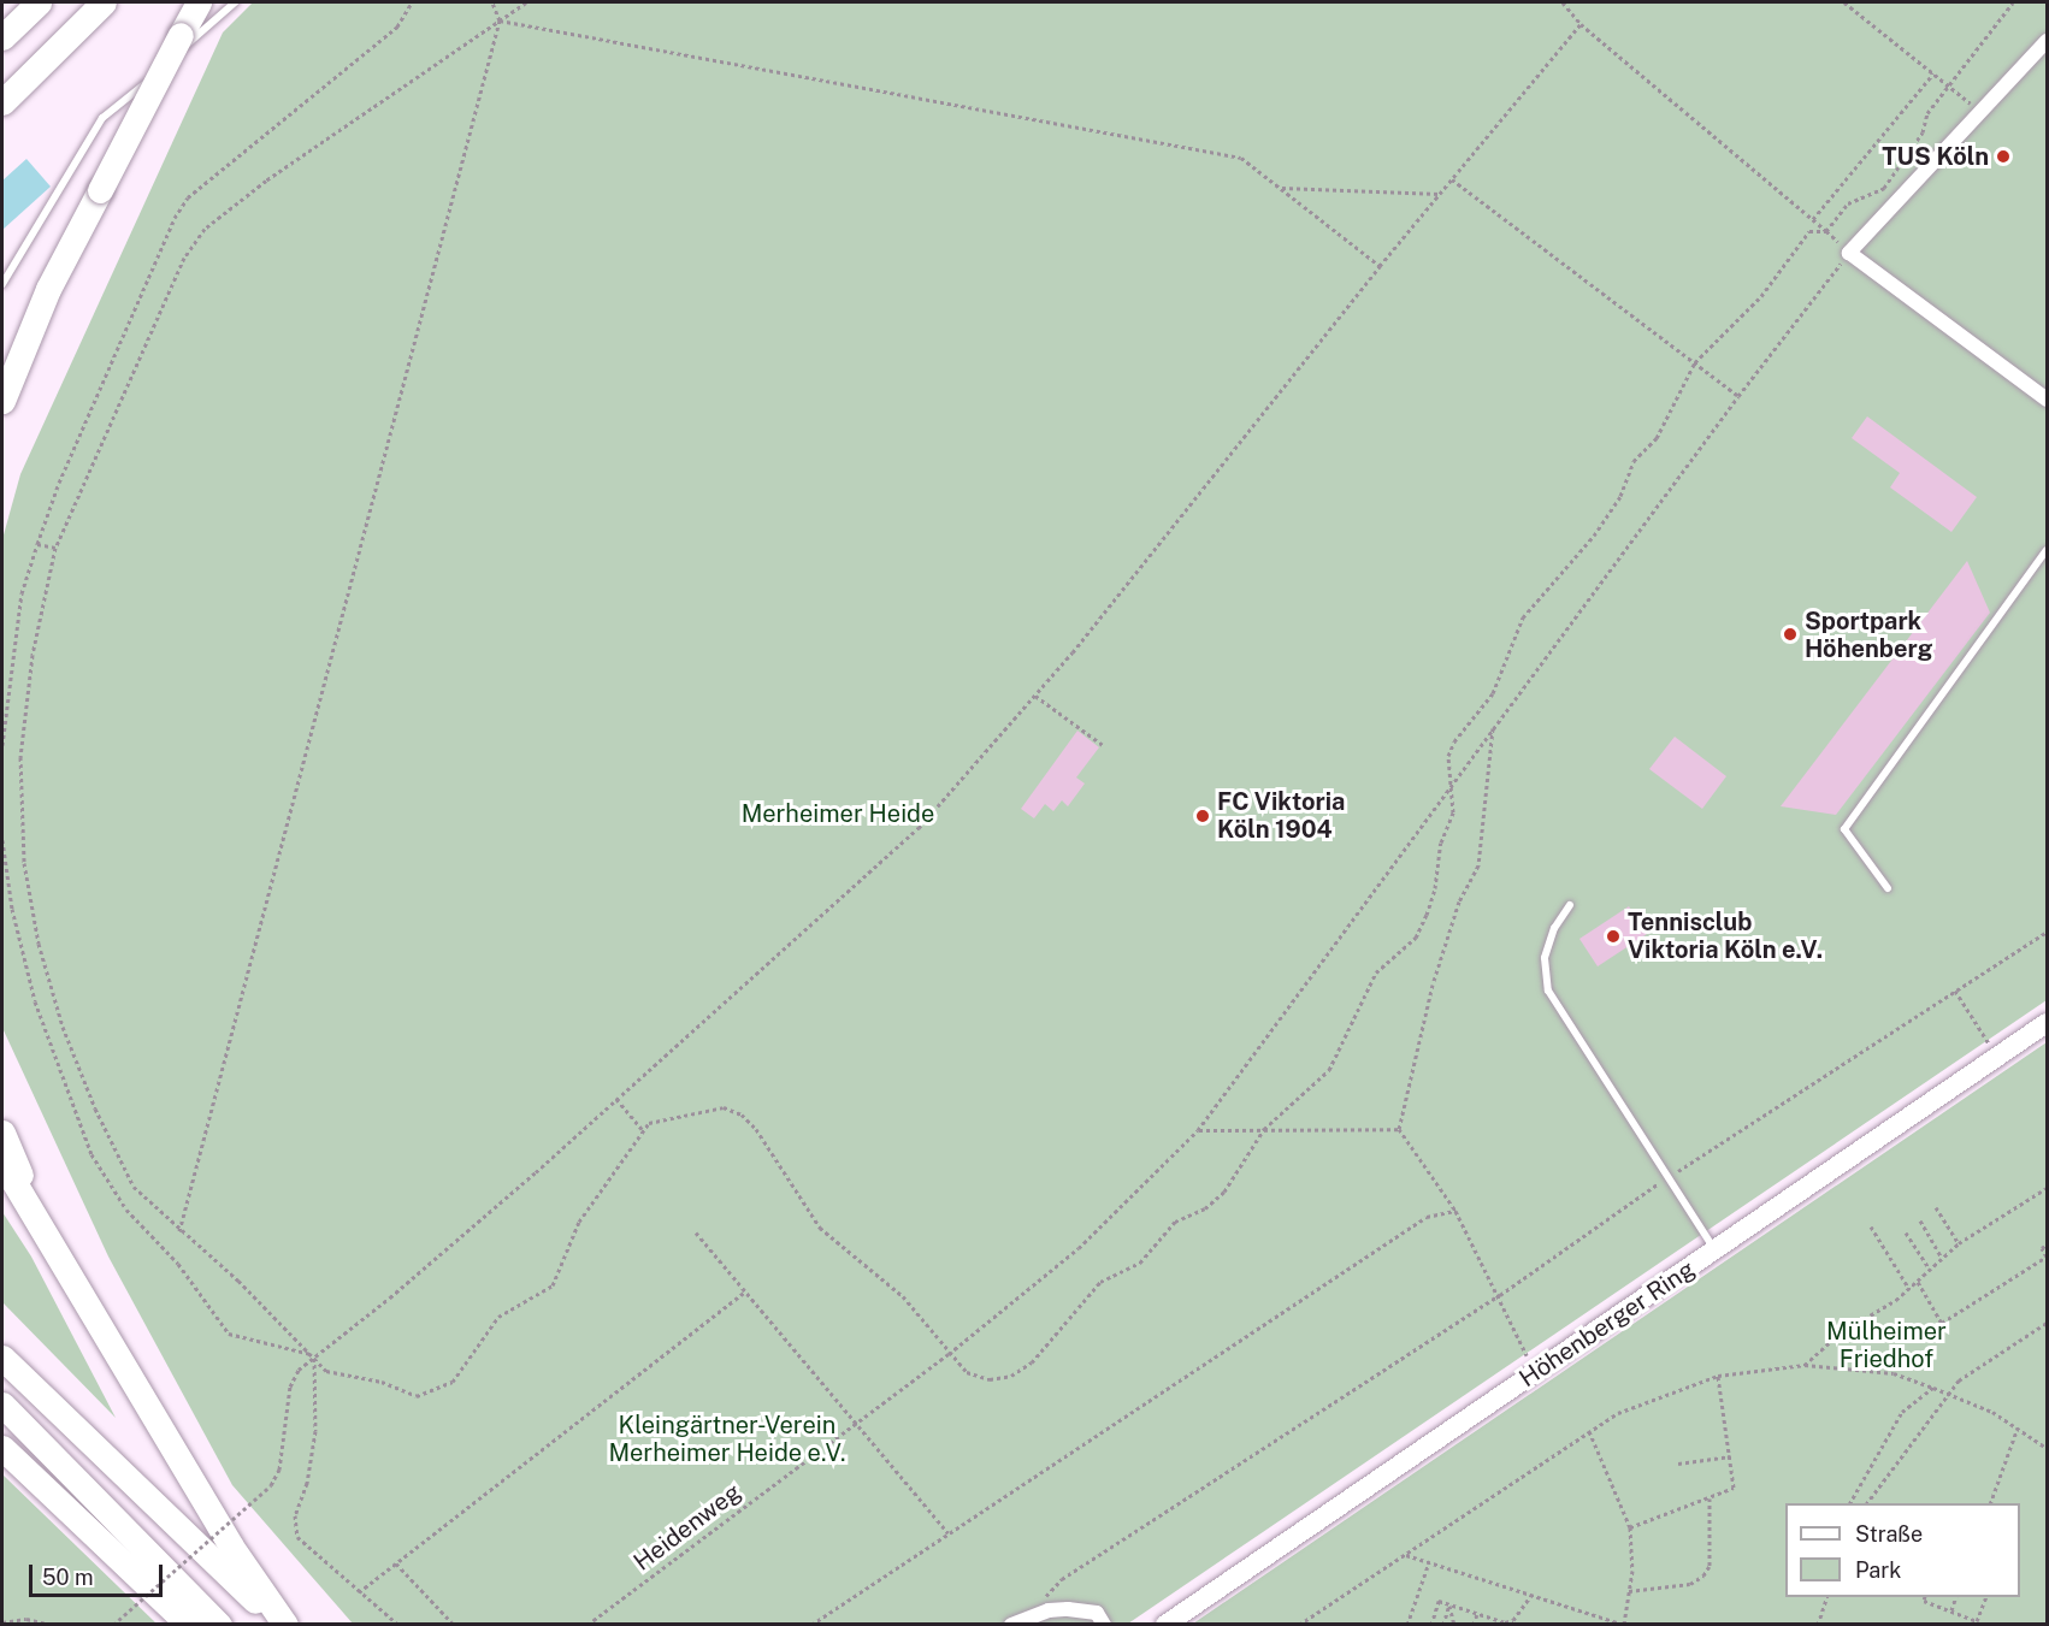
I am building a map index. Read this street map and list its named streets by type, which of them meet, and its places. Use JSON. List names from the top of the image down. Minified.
{"streets":{"street":["Höhenberger Ring"],"path":["Heidenweg"]},"parks":["Merheimer Heide","Mülheimer Friedhof","Kleingärtner-Verein Merheimer Heide e.V."],"places":["TUS Köln","Sportpark Höhenberg","FC Viktoria Köln 1904","Tennisclub Viktoria Köln e.V."],"legend":["Straße","Park"],"scale_bar":"50 m"}
